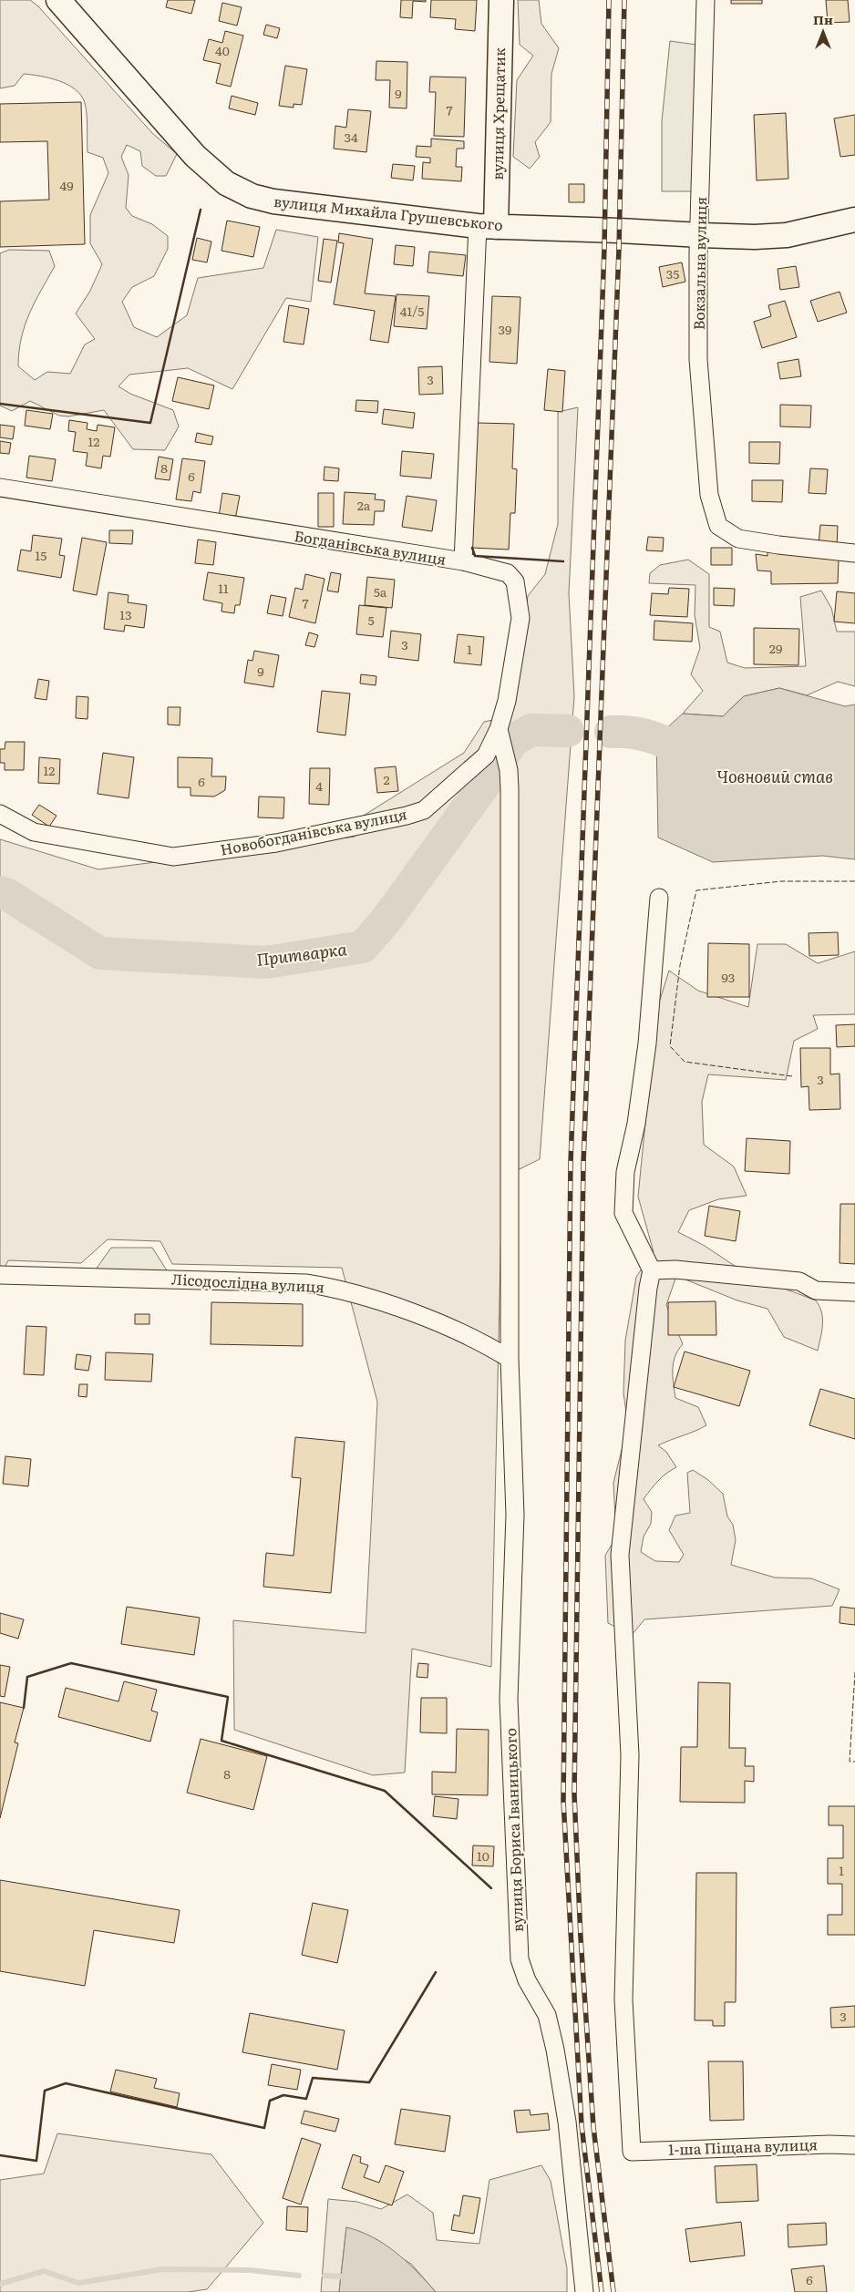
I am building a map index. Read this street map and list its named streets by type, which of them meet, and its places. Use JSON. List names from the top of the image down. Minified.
{"streets":{"street":["вулиця Хрещатик","вулиця Михайла Грушевського","Вокзальна вулиця","Богданівська вулиця","Новобогданівська вулиця","Лісодослідна вулиця","вулиця Бориса Іваницького","1-ша Піщана вулиця"]},"crossings":[["вулиця Хрещатик","вулиця Михайла Грушевського"],["вулиця Хрещатик","Богданівська вулиця"],["вулиця Михайла Грушевського","Вокзальна вулиця"],["вулиця Михайла Грушевського","Богданівська вулиця"],["Богданівська вулиця","Новобогданівська вулиця"],["Новобогданівська вулиця","вулиця Бориса Іваницького"],["Лісодослідна вулиця","вулиця Бориса Іваницького"]],"water":["Човновий став","Притварка"],"house_numbers":["40","9","7","34","49","35","41/5","39","3","12","8","6","2а","15","11","5а","7","13","5","3","29","1","9","12","2","6","4","93","3","8","10","1","3","6"],"north":"top"}
